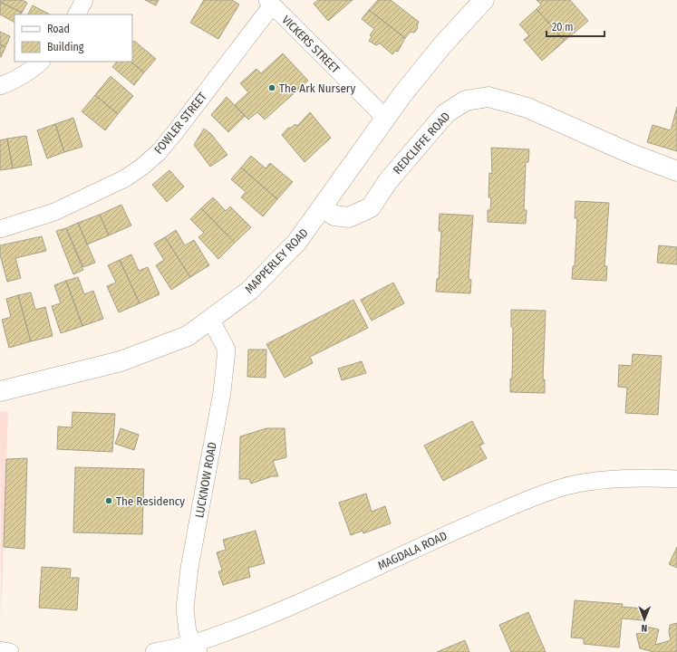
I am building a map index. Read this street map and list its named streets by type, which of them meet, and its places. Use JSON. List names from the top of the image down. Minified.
{"streets":{"street":["VICKERS STREET","FOWLER STREET","REDCLIFFE ROAD","MAPPERLEY ROAD","LUCKNOW ROAD","MAGDALA ROAD"]},"crossings":[["VICKERS STREET","FOWLER STREET"],["VICKERS STREET","MAPPERLEY ROAD"],["REDCLIFFE ROAD","MAPPERLEY ROAD"],["MAPPERLEY ROAD","LUCKNOW ROAD"],["LUCKNOW ROAD","MAGDALA ROAD"]],"places":["The Ark Nursery","The Residency"],"legend":["Road","Building"],"scale_bar":"20 m","north":"bottom"}
